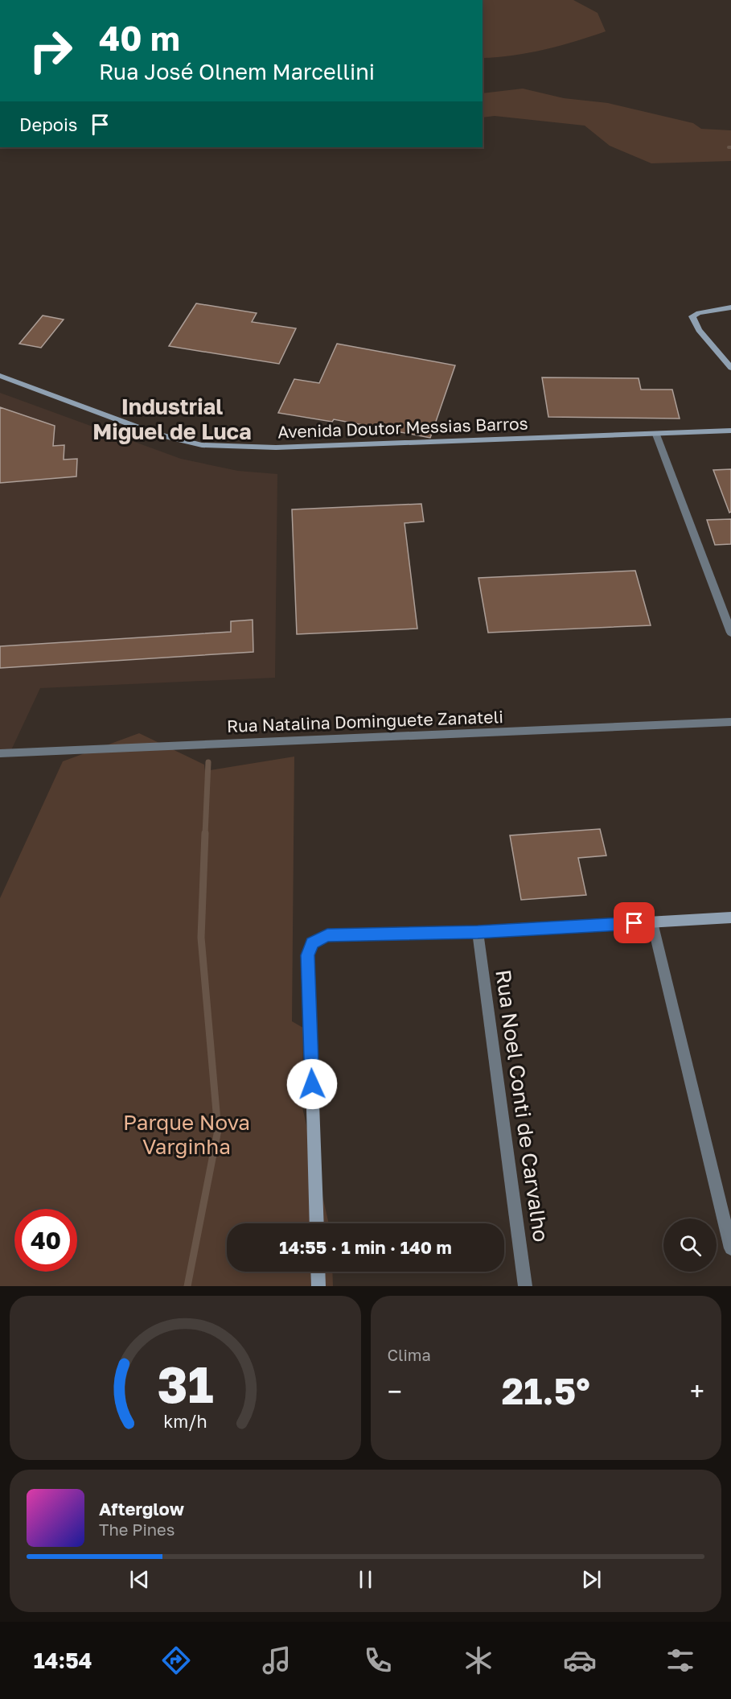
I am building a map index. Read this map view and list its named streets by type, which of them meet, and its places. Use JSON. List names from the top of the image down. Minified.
{"streets":{"street":["Avenida Doutor Messias Barros","Rua Natalina Dominguete Zanateli","Rua Noel Conti de Carvalho"]},"districts":["Industrial Miguel de Luca"],"parks":["Parque Nova Varginha"],"page":{"turn":["40 m","Rua José Olnem Marcellini"],"then":"Depois","limit":"40","trip":"14:55 · 1 min · 140 m","tile":"Clima","heat":["−","21.5°","+"],"song":["Afterglow","The Pines"],"tabs":"14:54","gauge":["31","km/h"]}}
